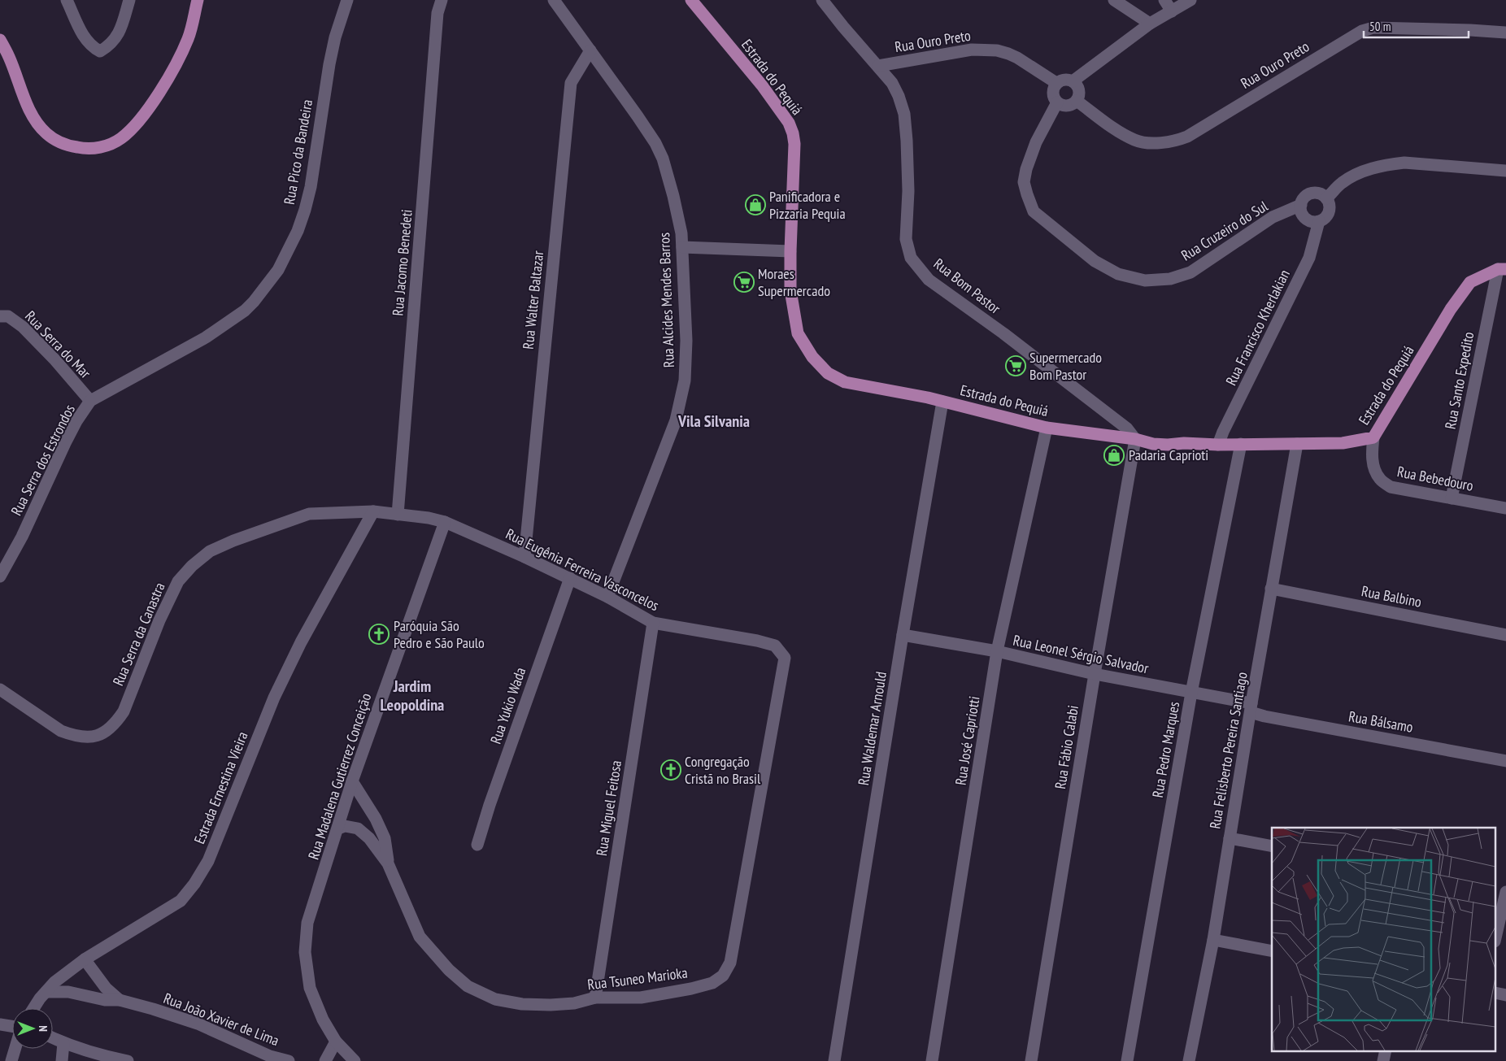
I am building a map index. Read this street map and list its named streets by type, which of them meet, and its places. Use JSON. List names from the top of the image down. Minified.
{"streets":{"main road":["Estrada do Pequiá"],"street":["Rua Ouro Preto","Rua Pico da Bandeira","Rua Cruzeiro do Sul","Rua Jacomo Benedeti","Rua Bom Pastor","Rua Walter Baltazar","Rua Alcides Mendes Barros","Rua Francisco Kherlakian","Rua Serra do Mar","Rua Santo Expedito","Rua Serra dos Estrondos","Rua Bebedouro","Rua Eugênia Ferreira Vasconcelos","Rua Balbino","Rua Serra da Canastra","Rua Leonel Sérgio Salvador","Rua Yukio Wada","Rua Bálsamo","Rua Waldemar Arnould","Rua José Capriotti","Rua Fábio Calabi","Rua Pedro Marques","Rua Felisberto Pereira Santiago","Rua Madalena Gutierrez Conceição","Estrada Ernestina Vieira","Rua Miguel Feitosa","Rua Tsuneo Marioka","Rua João Xavier de Lima"]},"crossings":[["Rua Ouro Preto","Rua Cruzeiro do Sul"],["Rua Ouro Preto","Rua Bom Pastor"],["Estrada do Pequiá","Rua Bom Pastor"],["Estrada do Pequiá","Rua Francisco Kherlakian"],["Estrada do Pequiá","Rua Santo Expedito"],["Estrada do Pequiá","Rua Bebedouro"],["Estrada do Pequiá","Rua Waldemar Arnould"],["Estrada do Pequiá","Rua José Capriotti"],["Estrada do Pequiá","Rua Fábio Calabi"],["Estrada do Pequiá","Rua Pedro Marques"],["Estrada do Pequiá","Rua Felisberto Pereira Santiago"],["Rua Pico da Bandeira","Rua Serra do Mar"],["Rua Pico da Bandeira","Rua Serra dos Estrondos"],["Rua Cruzeiro do Sul","Rua Francisco Kherlakian"],["Rua Jacomo Benedeti","Rua Eugênia Ferreira Vasconcelos"],["Rua Jacomo Benedeti","Rua Serra da Canastra"],["Rua Bom Pastor","Rua Fábio Calabi"],["Rua Walter Baltazar","Rua Alcides Mendes Barros"],["Rua Walter Baltazar","Rua Eugênia Ferreira Vasconcelos"],["Rua Alcides Mendes Barros","Rua Eugênia Ferreira Vasconcelos"],["Rua Serra do Mar","Rua Serra dos Estrondos"],["Rua Santo Expedito","Rua Bebedouro"],["Rua Eugênia Ferreira Vasconcelos","Rua Serra da Canastra"],["Rua Eugênia Ferreira Vasconcelos","Rua Yukio Wada"],["Rua Eugênia Ferreira Vasconcelos","Rua Madalena Gutierrez Conceição"],["Rua Eugênia Ferreira Vasconcelos","Rua Miguel Feitosa"],["Rua Eugênia Ferreira Vasconcelos","Rua Tsuneo Marioka"],["Rua Balbino","Rua Felisberto Pereira Santiago"],["Rua Serra da Canastra","Estrada Ernestina Vieira"],["Rua Leonel Sérgio Salvador","Rua Bálsamo"],["Rua Leonel Sérgio Salvador","Rua Waldemar Arnould"],["Rua Leonel Sérgio Salvador","Rua José Capriotti"],["Rua Leonel Sérgio Salvador","Rua Fábio Calabi"],["Rua Leonel Sérgio Salvador","Rua Pedro Marques"],["Rua Leonel Sérgio Salvador","Rua Felisberto Pereira Santiago"],["Rua Bálsamo","Rua Felisberto Pereira Santiago"],["Rua Madalena Gutierrez Conceição","Rua Tsuneo Marioka"],["Estrada Ernestina Vieira","Rua João Xavier de Lima"],["Rua Miguel Feitosa","Rua Tsuneo Marioka"]],"districts":["Vila Silvania","Jardim Leopoldina"],"places":{"shop":["Panificadora e Pizzaria Pequia","Padaria Caprioti"],"supermarket":["Moraes Supermercado","Supermercado Bom Pastor"],"church":["Paróquia São Pedro e São Paulo","Congregação Cristã no Brasil"]},"scale_bar":"50 m","north":"right"}
